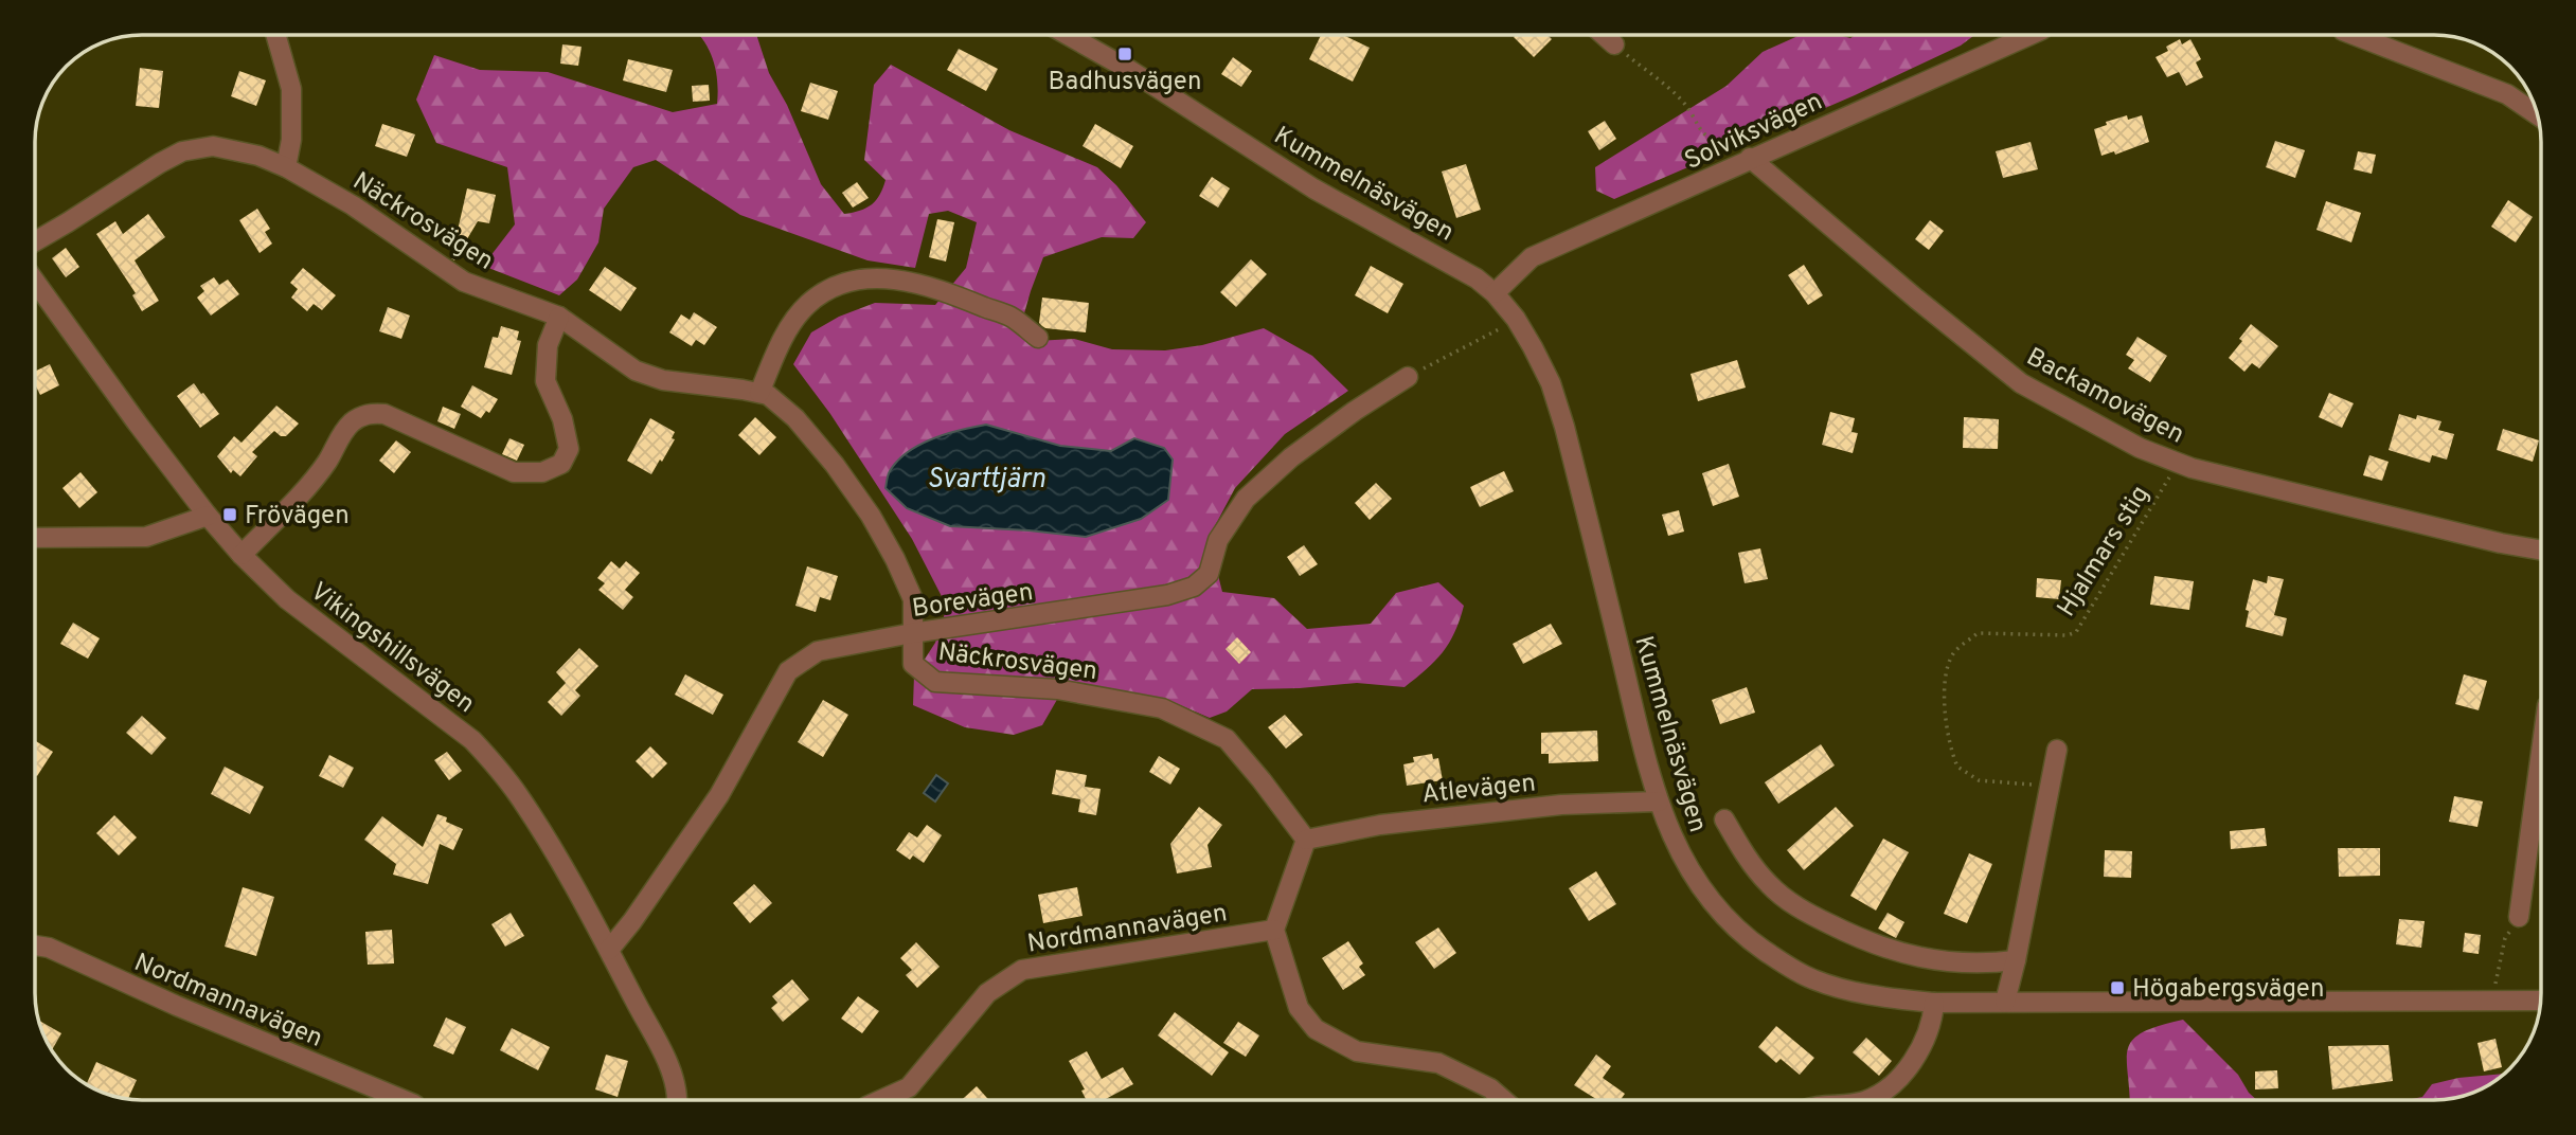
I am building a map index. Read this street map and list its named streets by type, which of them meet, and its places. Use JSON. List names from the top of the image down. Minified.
{"streets":{"street":["Solviksvägen","Kummelnäsvägen","Näckrosvägen","Backamovägen","Borevägen","Vikingshillsvägen","Atlevägen","Nordmannavägen"],"path":["Hjalmars stig"]},"crossings":[["Solviksvägen","Kummelnäsvägen"],["Solviksvägen","Backamovägen"],["Kummelnäsvägen","Atlevägen"],["Näckrosvägen","Borevägen"],["Näckrosvägen","Atlevägen"],["Backamovägen","Hjalmars stig"],["Borevägen","Vikingshillsvägen"]],"water":["Svarttjärn"],"places":{"transit":["Badhusvägen","Frövägen","Högabergsvägen"]}}
